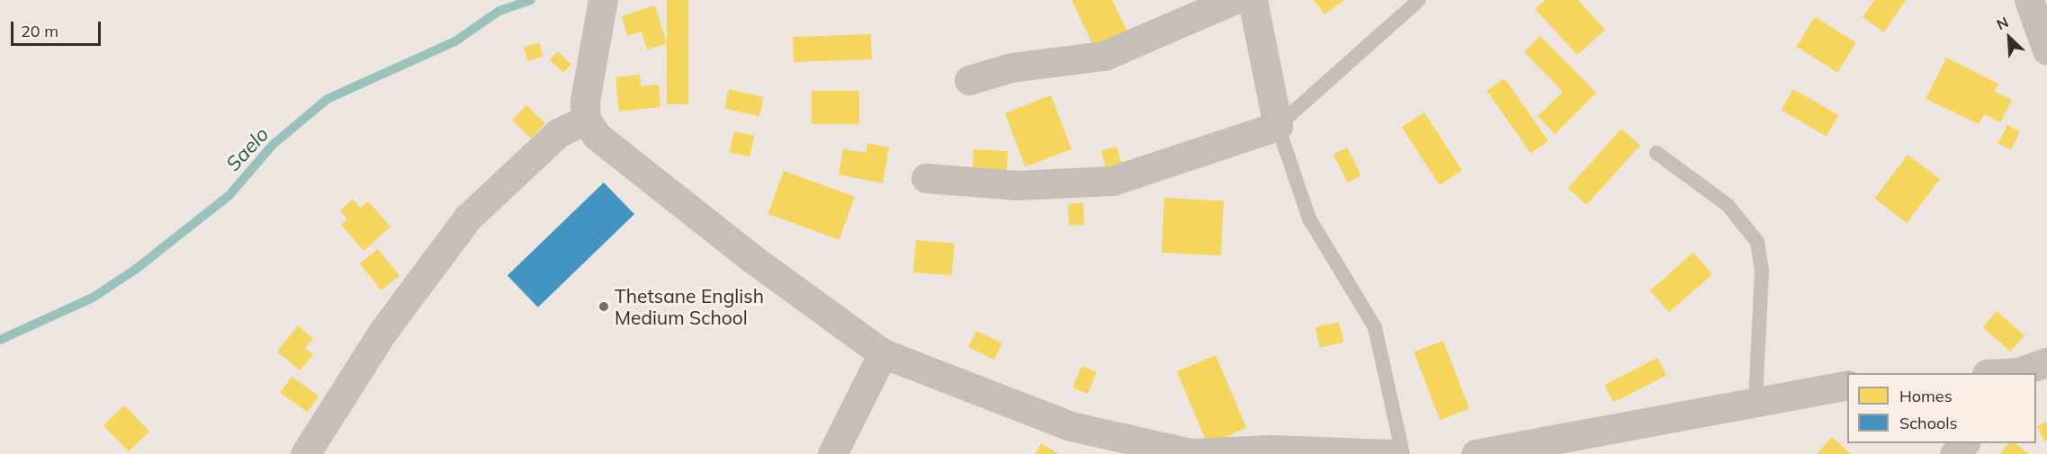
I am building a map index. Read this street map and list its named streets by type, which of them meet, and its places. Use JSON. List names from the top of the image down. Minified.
{"water":["Saelo"],"places":["Thetsane English Medium School"],"legend":["Homes","Schools"],"scale_bar":"20 m","north":"top left"}
